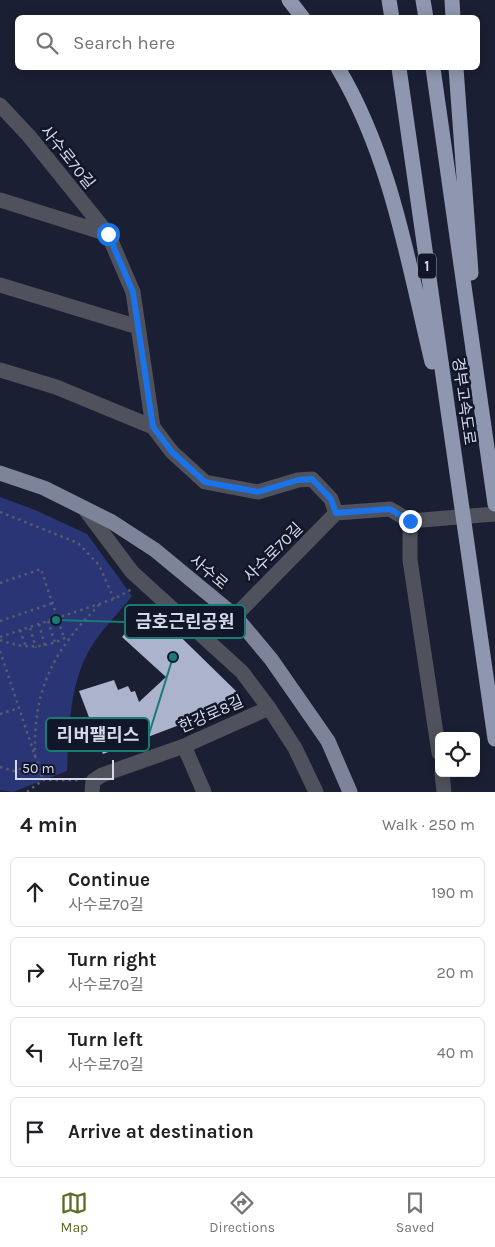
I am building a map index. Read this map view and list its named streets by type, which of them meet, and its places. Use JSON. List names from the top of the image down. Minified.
{"streets":{"highway":["1","경부고속도로"],"main road":["사수로"],"street":["사수로70길","한강로8길"]},"crossings":[["사수로70길","사수로"]],"places":["금호근린공원","리버팰리스"],"scale_bar":"50 m","page":{"search":"Search here","scale":"50 m","heading":["4 min","Walk · 250 m"],"list":[["Continue","사수로70길","190 m"],["Turn right","사수로70길","20 m"],["Turn left","사수로70길","40 m"],"Arrive at destination"],"nav":["Map","Directions","Saved"]}}
